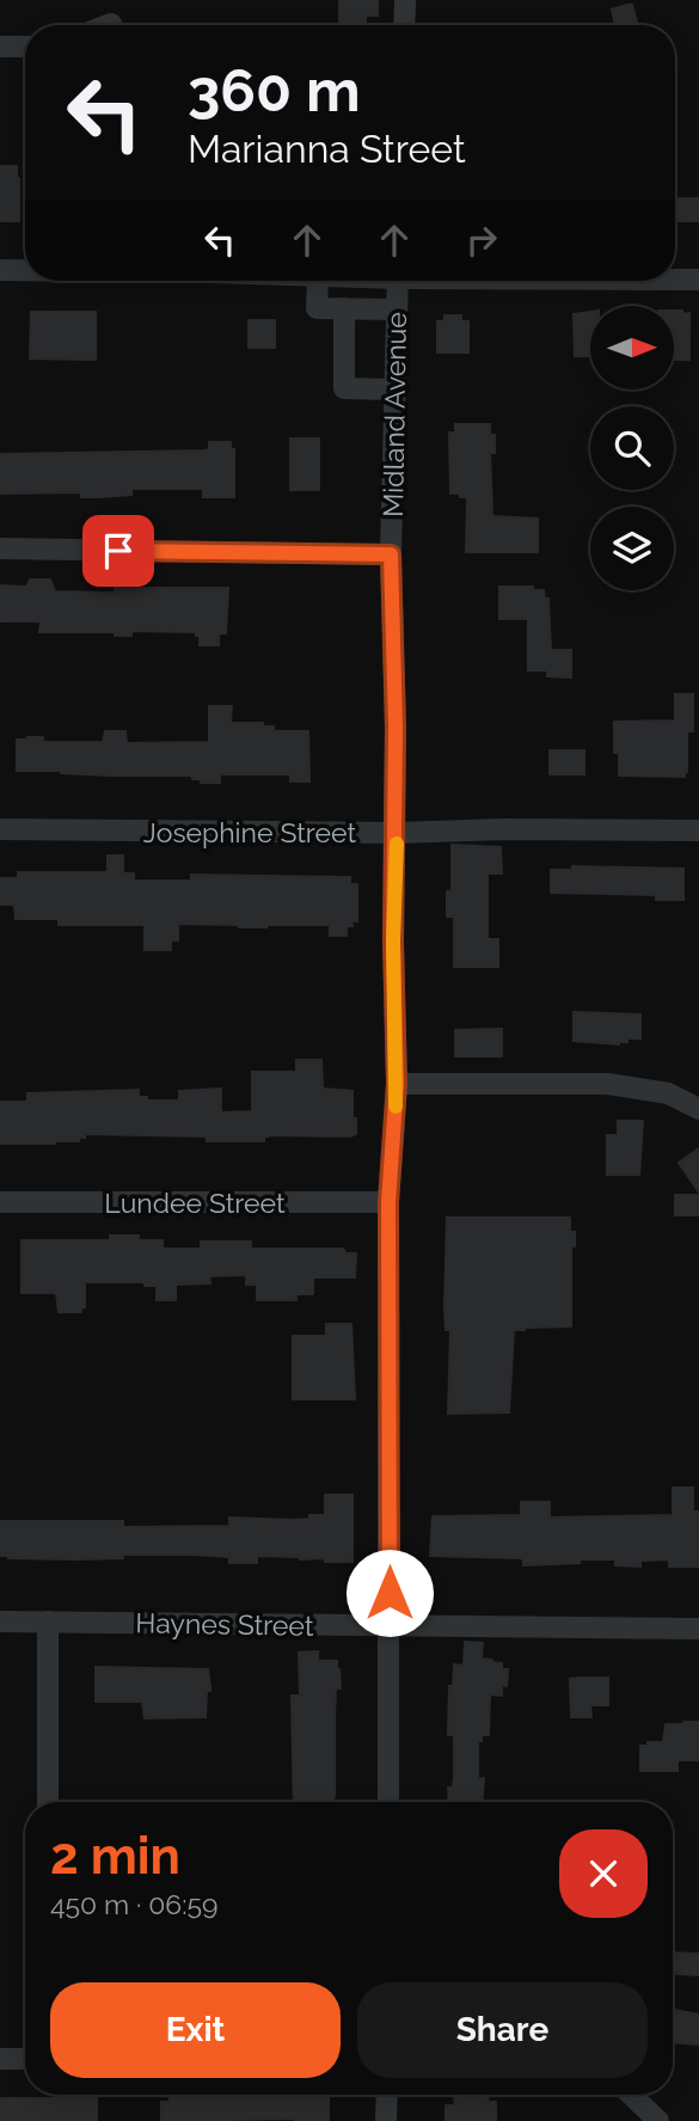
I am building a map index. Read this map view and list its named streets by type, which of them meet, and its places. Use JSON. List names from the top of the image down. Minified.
{"streets":{"street":["Midland Avenue","Josephine Street","Lundee Street","Haynes Street"]},"crossings":[["Midland Avenue","Josephine Street"],["Midland Avenue","Lundee Street"],["Midland Avenue","Haynes Street"]],"north":"right","page":{"turn":["360 m","Marianna Street"],"heading":["2 min","450 m · 06:59"],"buttons":["Exit","Share"]}}
